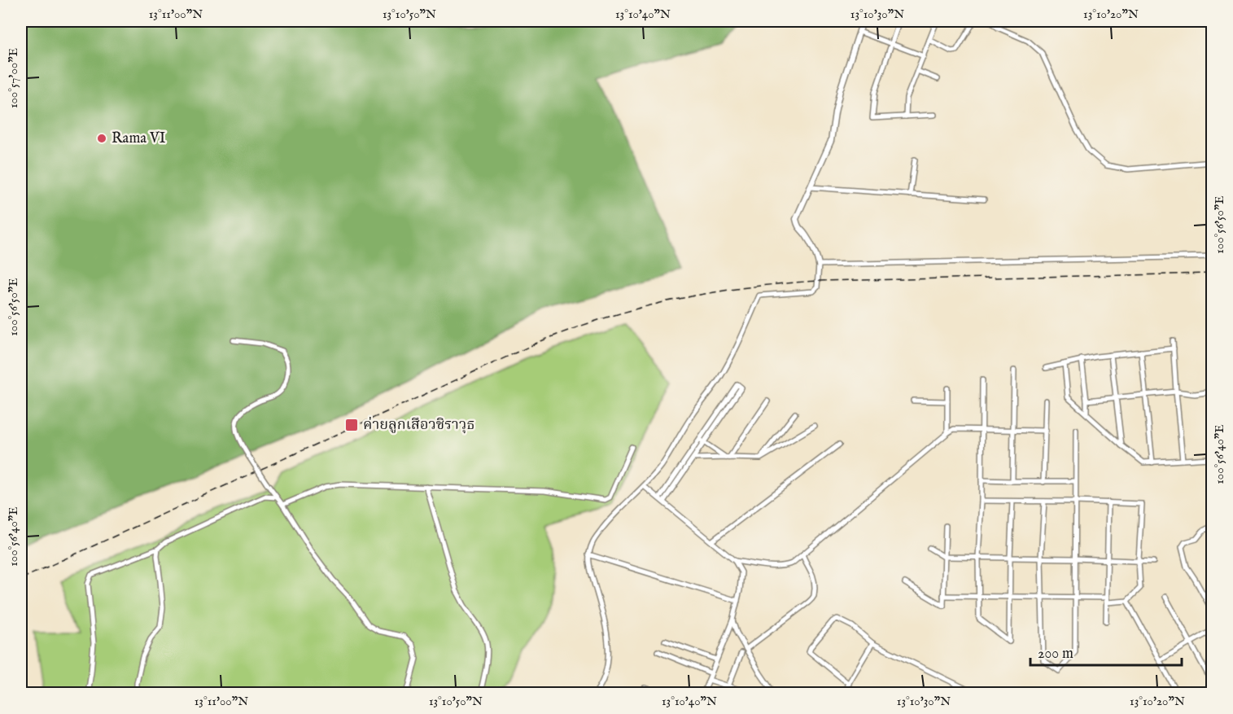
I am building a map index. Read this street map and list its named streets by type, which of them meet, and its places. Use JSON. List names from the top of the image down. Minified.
{"places":{"other":["Rama VI"],"transit":["ค่ายลูกเสือวชิราวุธ"]},"scale_bar":"200 m","coordinates":["13°11'00\"N","13°10'50\"N","13°10'40\"N","13°10'30\"N","13°10'20\"N","100°57'00\"E","100°56'50\"E","100°56'40\"E"]}
